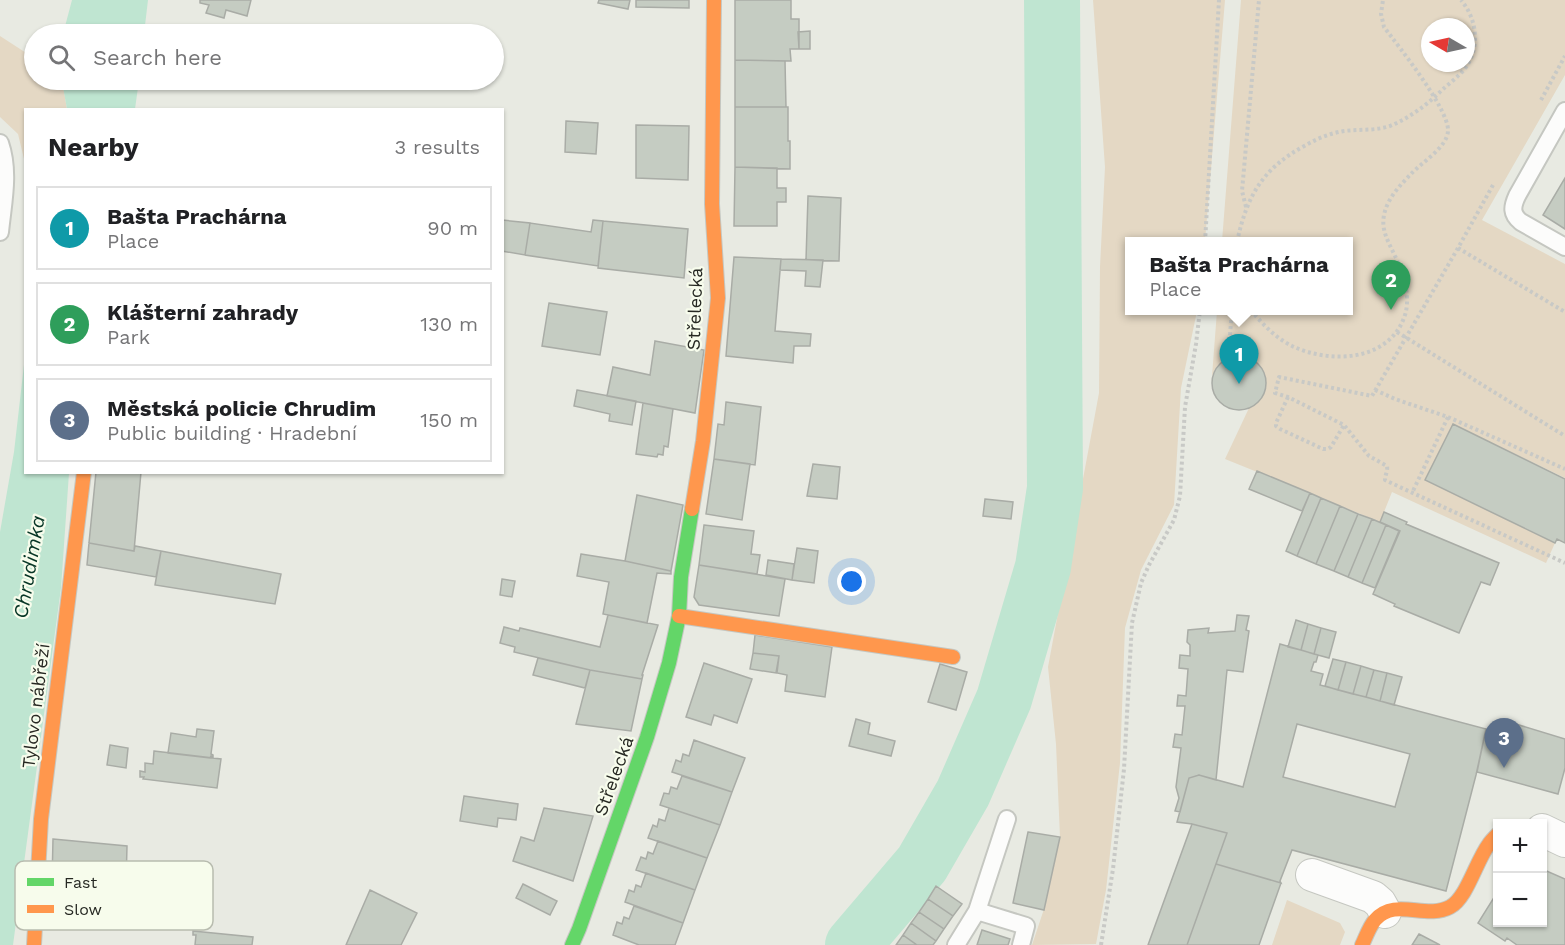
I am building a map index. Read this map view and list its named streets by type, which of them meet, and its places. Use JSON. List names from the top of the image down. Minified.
{"streets":{"street":["Střelecká","Tylovo nábřeží"]},"water":["Chrudimka"],"legend":["Fast","Slow"],"north":"left","page":{"search":"Search here","heading":["Nearby","3 results"],"list":[{"mark":"1","name":"Bašta Prachárna","note":"Place","value":"90 m"},{"mark":"2","name":"Klášterní zahrady","note":"Park","value":"130 m"},{"mark":"3","name":"Městská policie Chrudim","note":"Public building · Hradební","value":"150 m"}],"popup":["Bašta Prachárna","Place"],"pins":["2","1","3"],"map_buttons":["+","−"]}}
